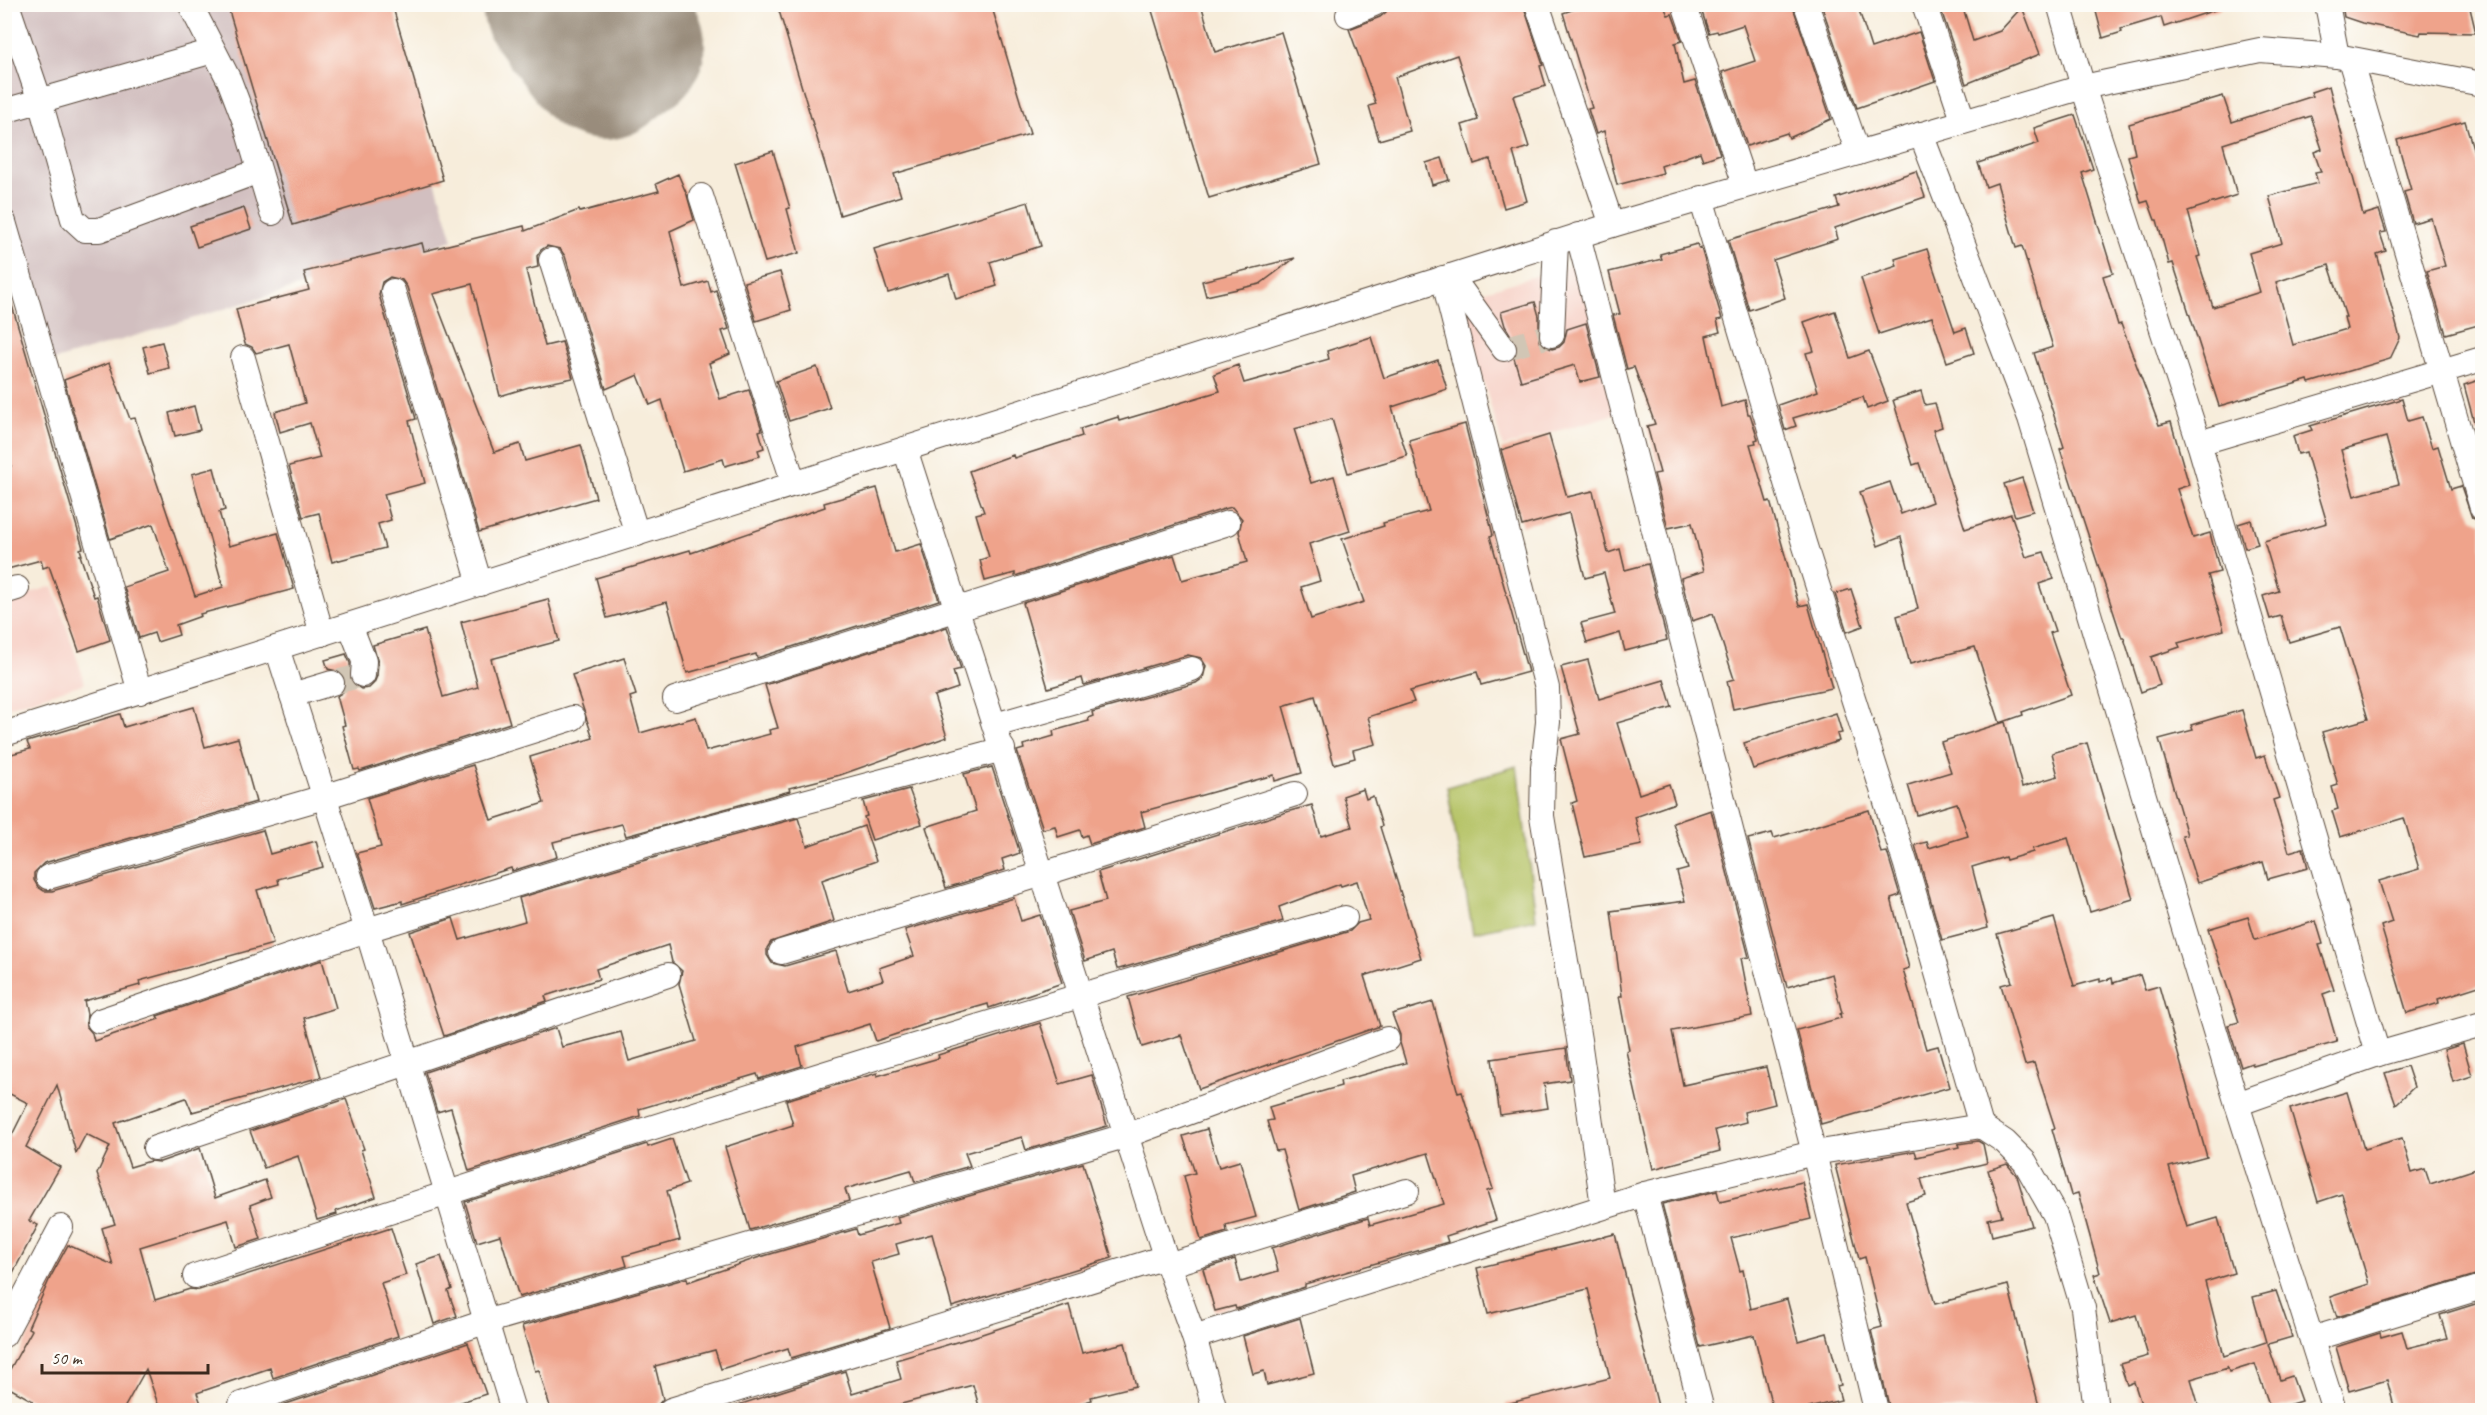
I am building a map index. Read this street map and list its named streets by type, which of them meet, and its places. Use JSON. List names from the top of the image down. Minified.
{"scale_bar":"50 m"}
